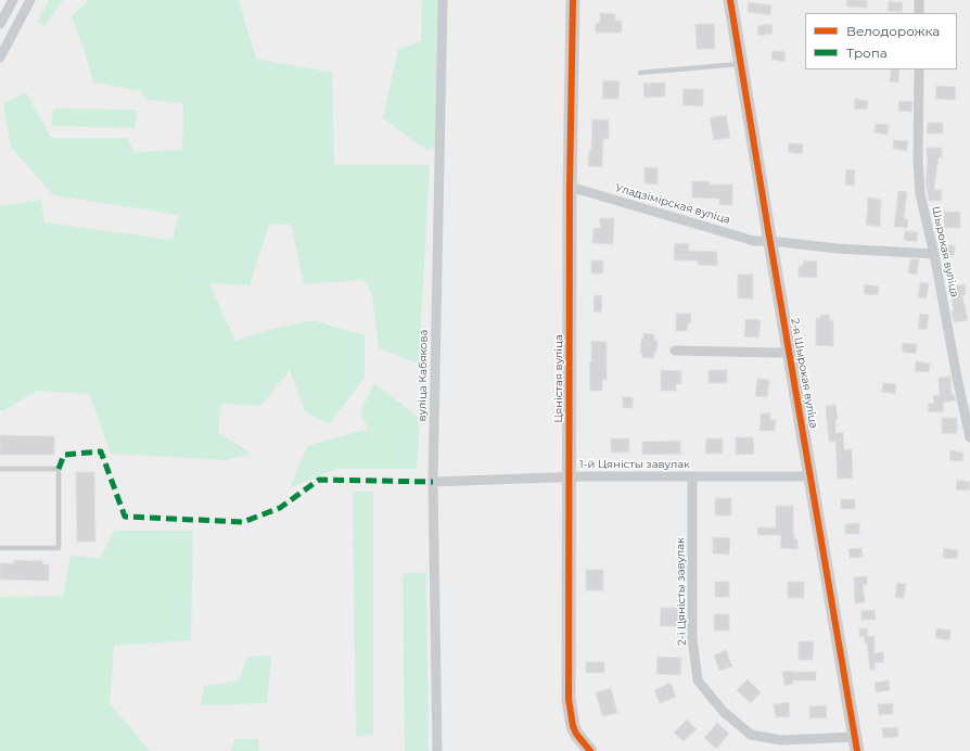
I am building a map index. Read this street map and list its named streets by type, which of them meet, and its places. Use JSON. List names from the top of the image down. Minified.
{"streets":{"street":["Уладзімірская вуліца","Шырокая вуліца","2-я Шырокая вуліца","вуліца Кабякова","Цяністая вуліца","1-й Цяністы завулак","2-і Цяністы завулак"]},"crossings":[["Уладзімірская вуліца","Шырокая вуліца"],["Уладзімірская вуліца","2-я Шырокая вуліца"],["Уладзімірская вуліца","Цяністая вуліца"],["2-я Шырокая вуліца","1-й Цяністы завулак"],["2-я Шырокая вуліца","2-і Цяністы завулак"],["вуліца Кабякова","1-й Цяністы завулак"],["Цяністая вуліца","1-й Цяністы завулак"],["1-й Цяністы завулак","2-і Цяністы завулак"]],"legend":["Велодорожка","Тропа"]}
